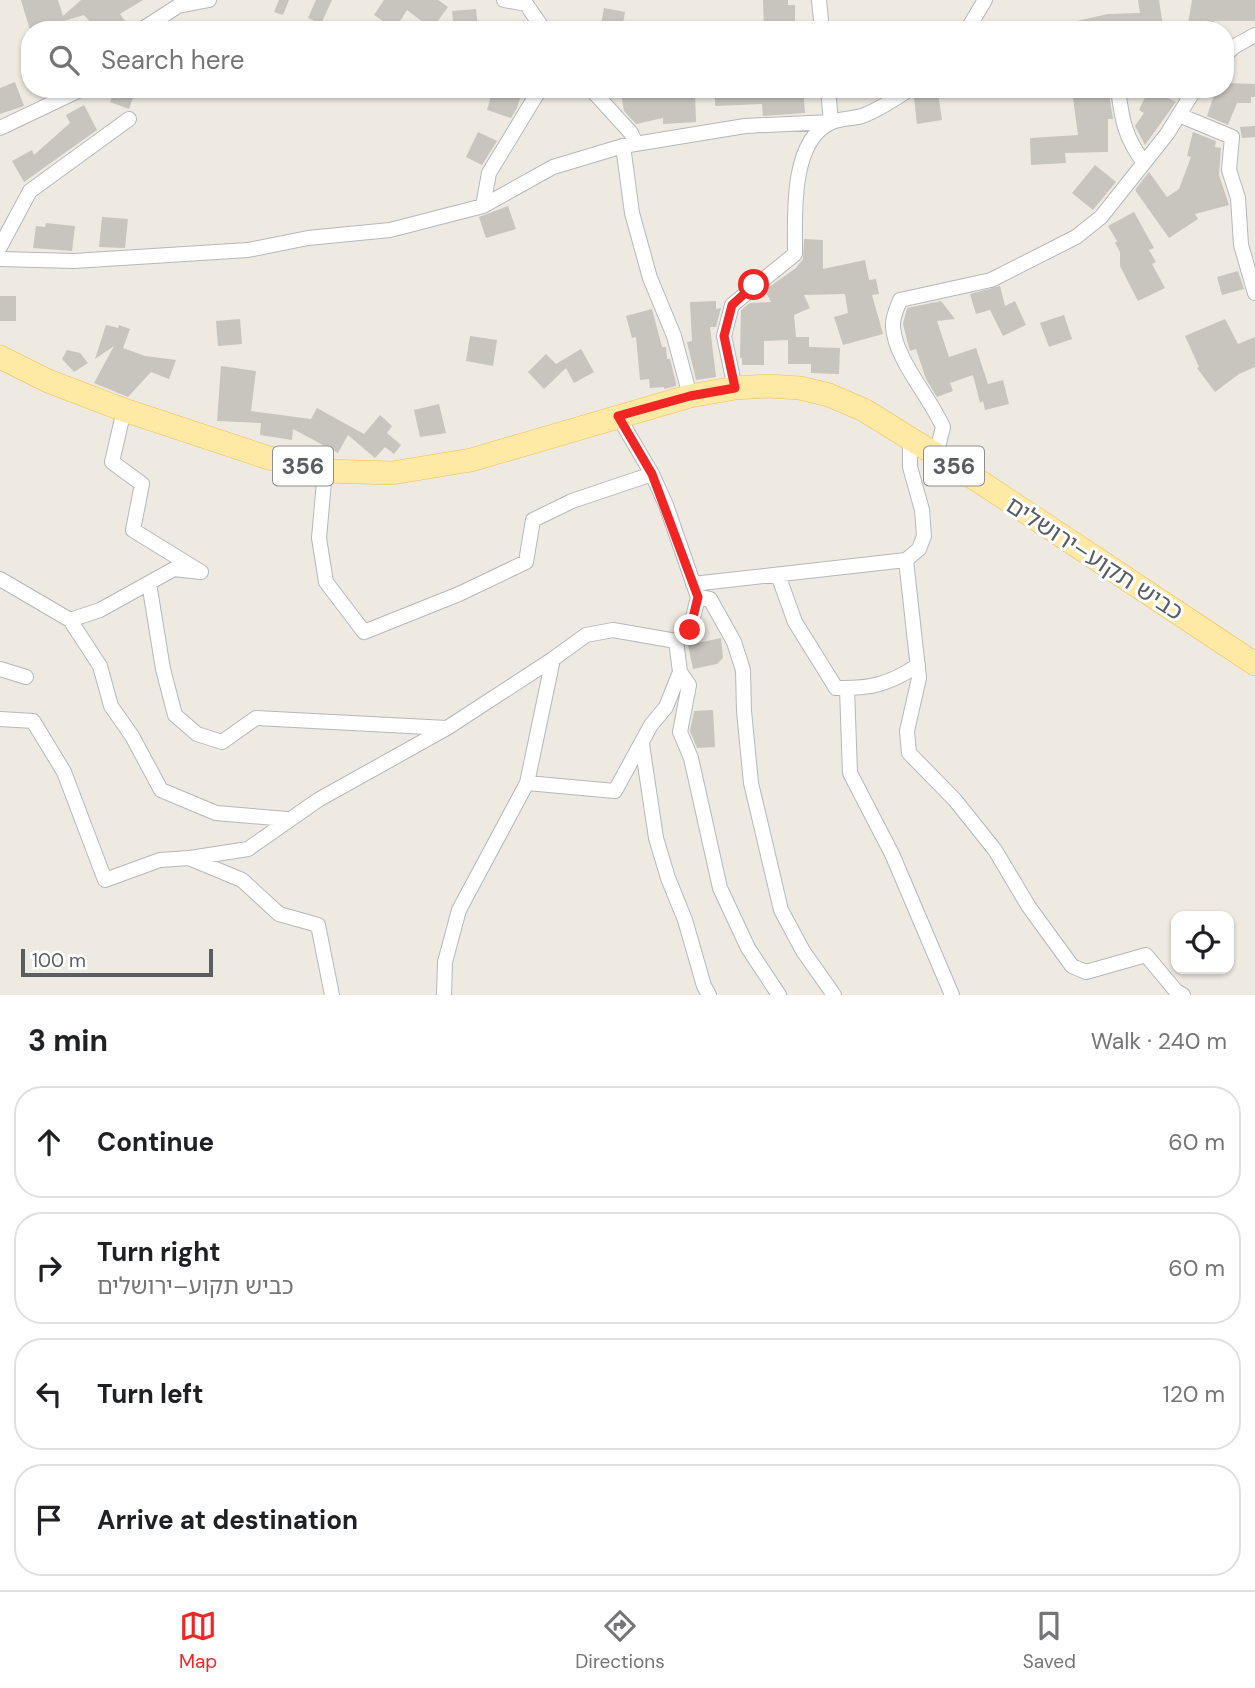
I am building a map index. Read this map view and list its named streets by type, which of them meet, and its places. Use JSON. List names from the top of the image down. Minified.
{"streets":{"main road":["356","כביש תקוע–ירושלים"]},"crossings":[["356","כביש תקוע–ירושלים"]],"scale_bar":"100 m","page":{"search":"Search here","scale":"100 m","heading":["3 min","Walk · 240 m"],"list":[["Continue","60 m"],["Turn right","כביש תקוע–ירושלים","60 m"],["Turn left","120 m"],"Arrive at destination"],"nav":["Map","Directions","Saved"]}}
